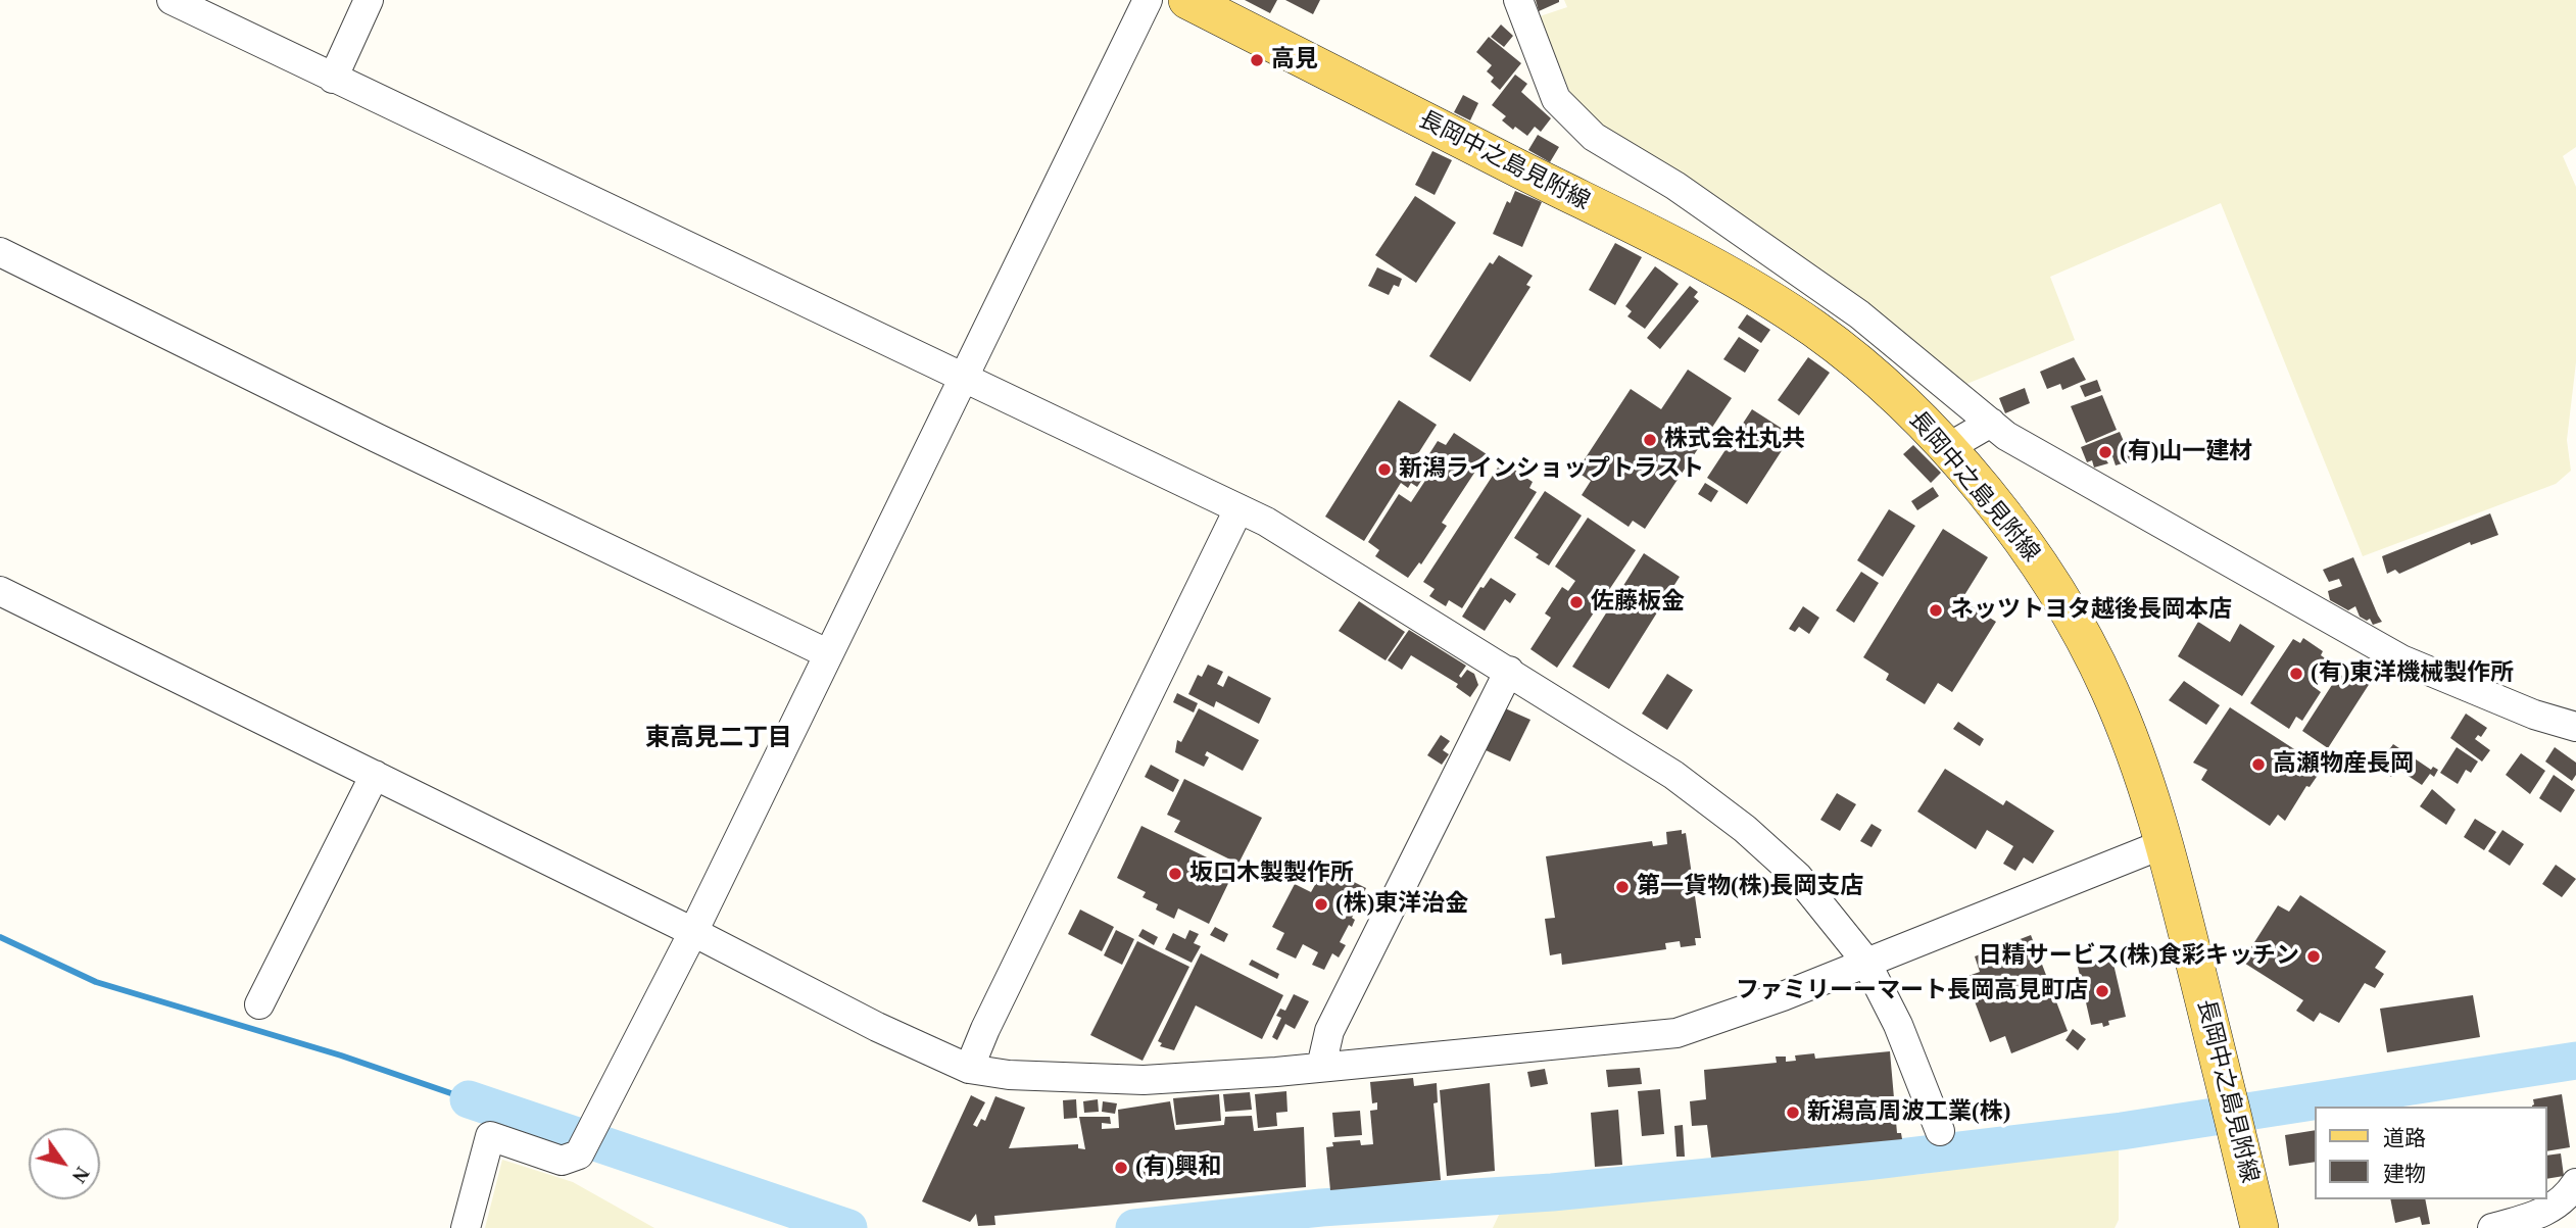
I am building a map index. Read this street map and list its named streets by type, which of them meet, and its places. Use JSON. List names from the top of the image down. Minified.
{"streets":{"main road":["長岡中之島見附線"]},"districts":["東高見二丁目"],"places":["高見","株式会社丸共","(有)山一建材","新潟ラインショップトラスト","佐藤板金","ネッツトヨタ越後長岡本店","(有)東洋機械製作所","高瀬物産長岡","坂口木製製作所","第一貨物(株)長岡支店","(株)東洋治金","日精サービス(株)食彩キッチン","ファミリーーマート長岡高見町店","新潟高周波工業(株)","(有)興和"],"legend":["道路","建物"],"north":"bottom right"}
